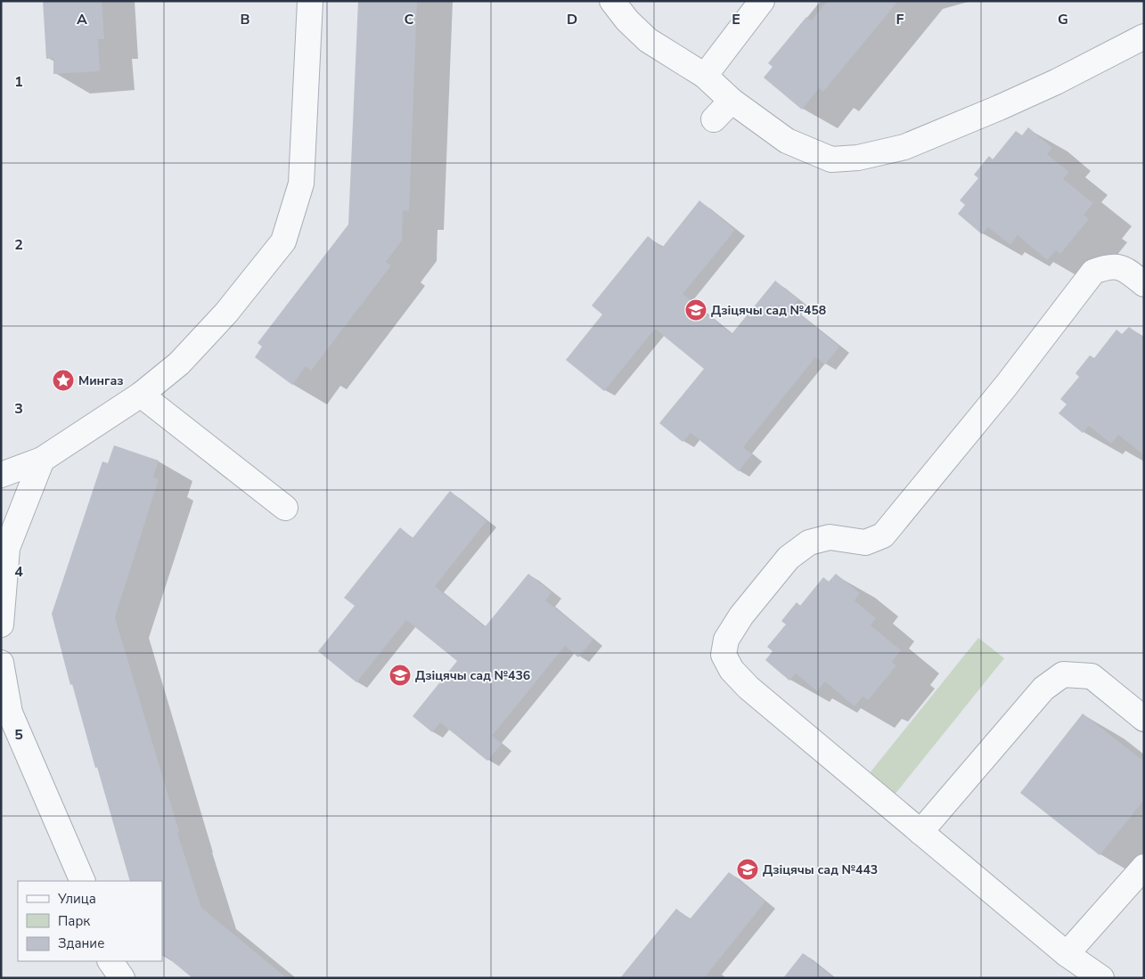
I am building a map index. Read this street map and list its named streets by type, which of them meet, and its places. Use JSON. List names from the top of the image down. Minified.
{"places":{"school or university":["Дзіцячы сад №458","Дзіцячы сад №436","Дзіцячы сад №443"],"place":["Мингаз"]},"legend":["Улица","Парк","Здание"],"grid":{"columns":["A","B","C","D","E","F","G"],"rows":["1","2","3","4","5"]}}
